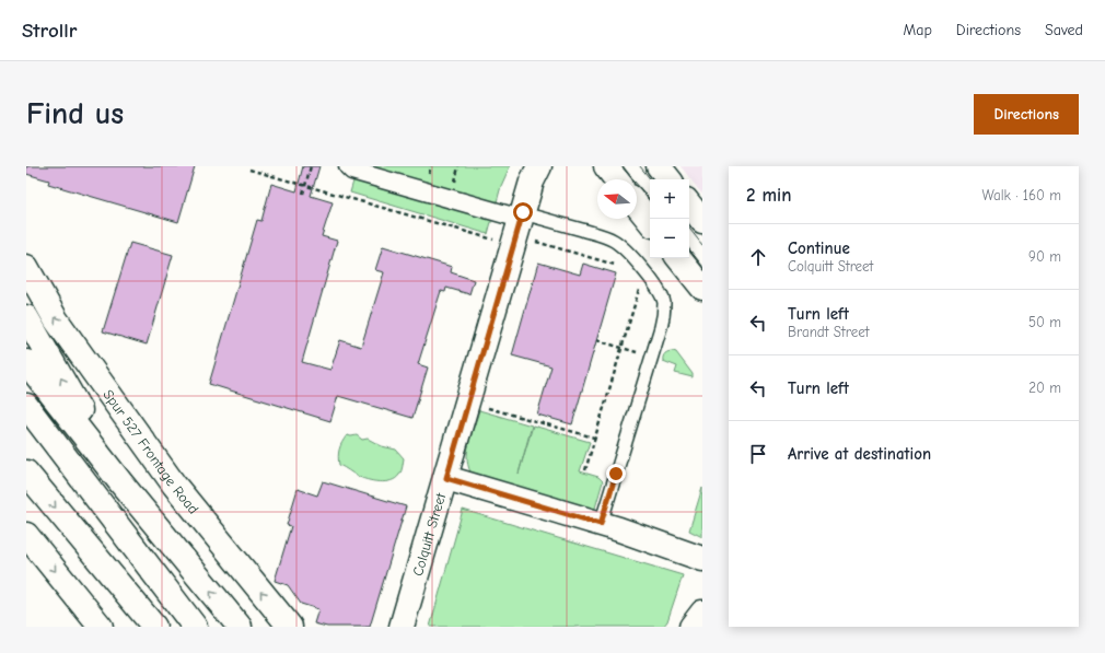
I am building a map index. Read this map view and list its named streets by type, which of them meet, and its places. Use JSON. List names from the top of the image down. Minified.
{"streets":{"main road":["Spur 527 Frontage Road","Colquitt Street"]},"north":"left","page":{"header":"Strollr","nav":["Map","Directions","Saved"],"buttons":"Directions","title":"Find us","heading":["2 min","Walk · 160 m"],"map_buttons":["+","−"],"list":[["Continue","Colquitt Street","90 m"],["Turn left","Brandt Street","50 m"],["Turn left","20 m"],"Arrive at destination"]}}
